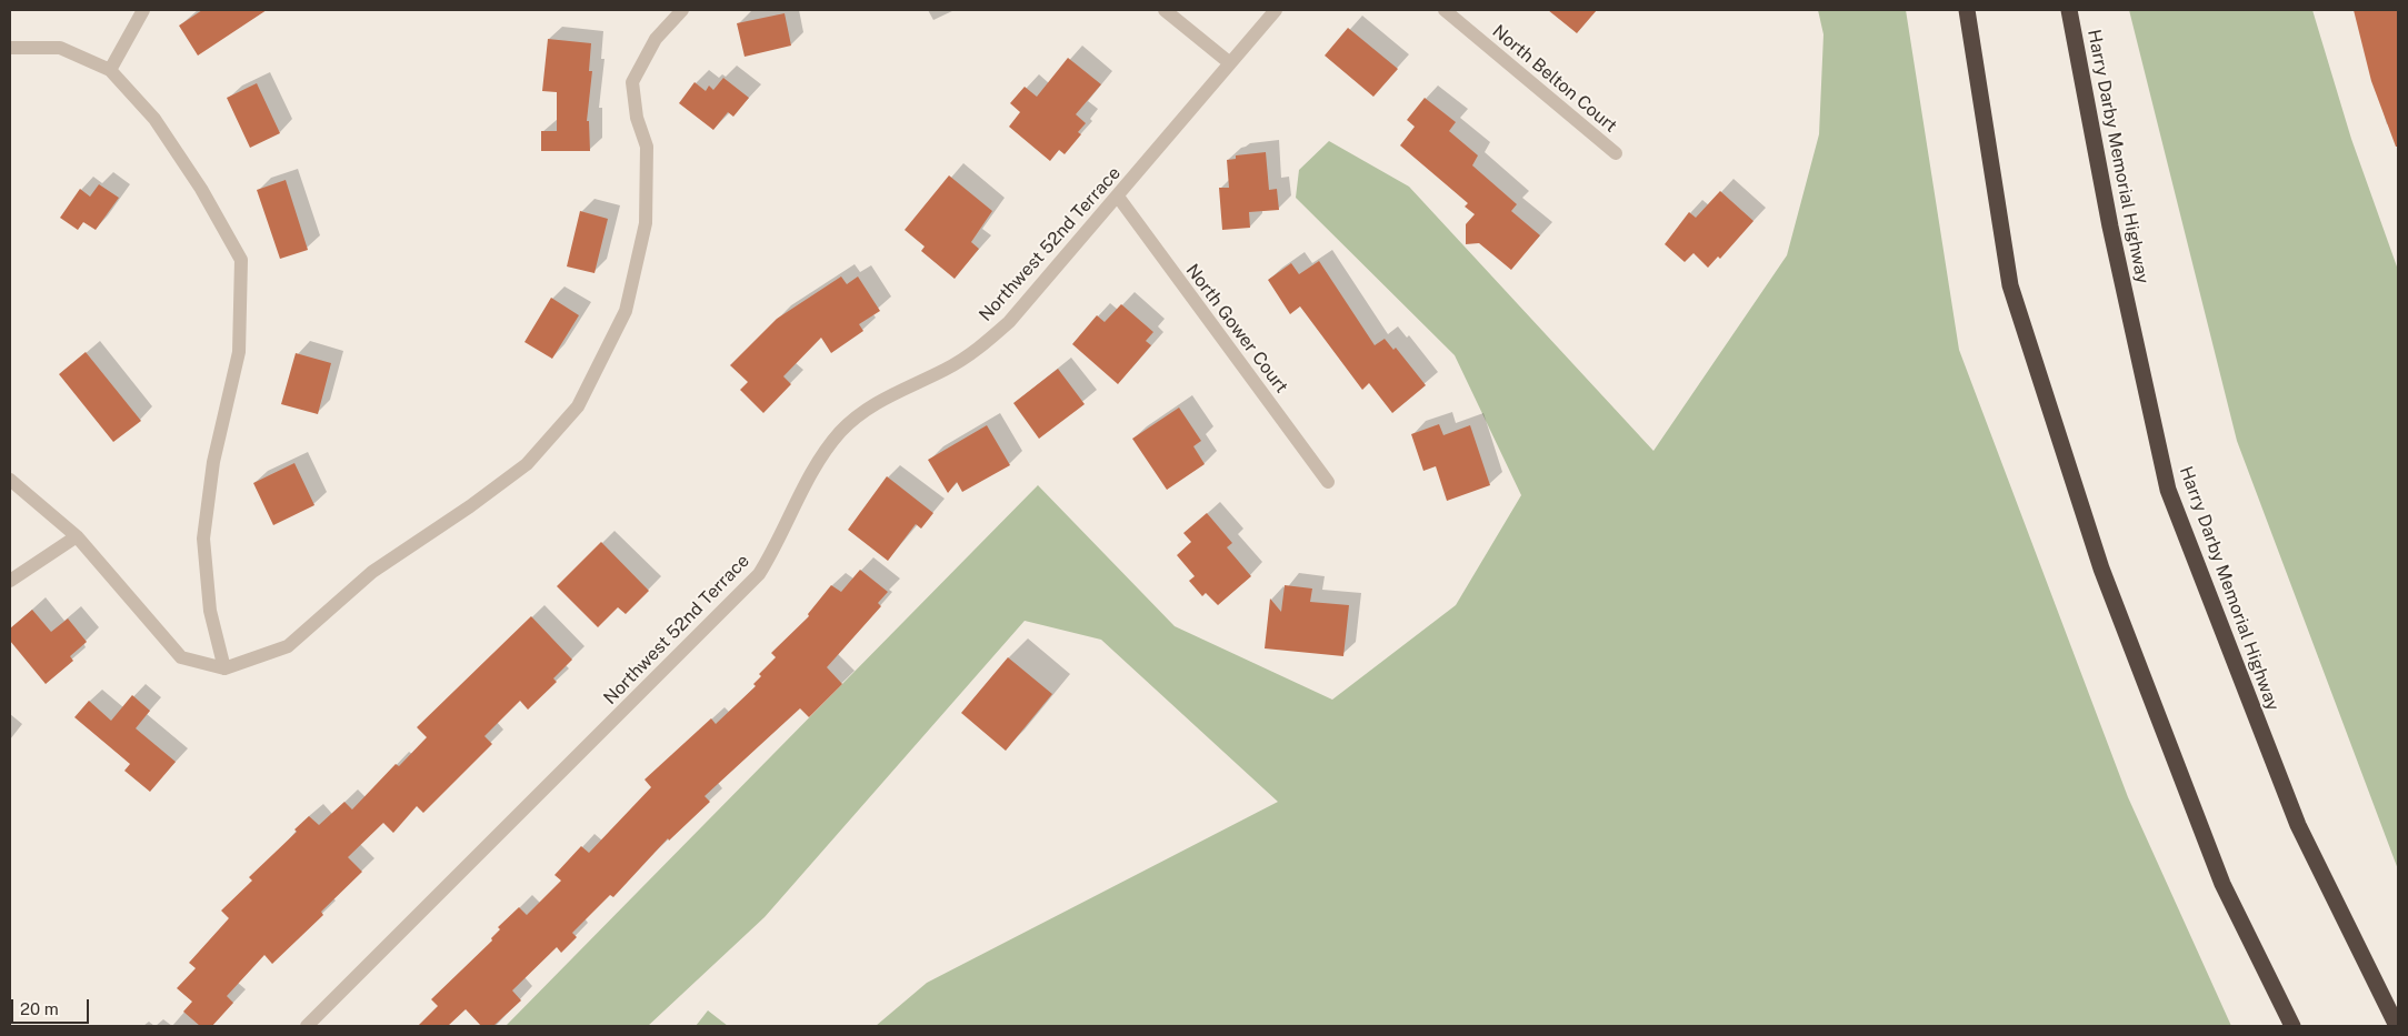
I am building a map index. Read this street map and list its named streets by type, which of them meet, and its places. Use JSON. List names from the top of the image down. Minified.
{"streets":{"highway":["Harry Darby Memorial Highway"],"street":["North Belton Court","Northwest 52nd Terrace","North Gower Court"]},"crossings":[["Northwest 52nd Terrace","North Gower Court"]],"scale_bar":"20 m"}
